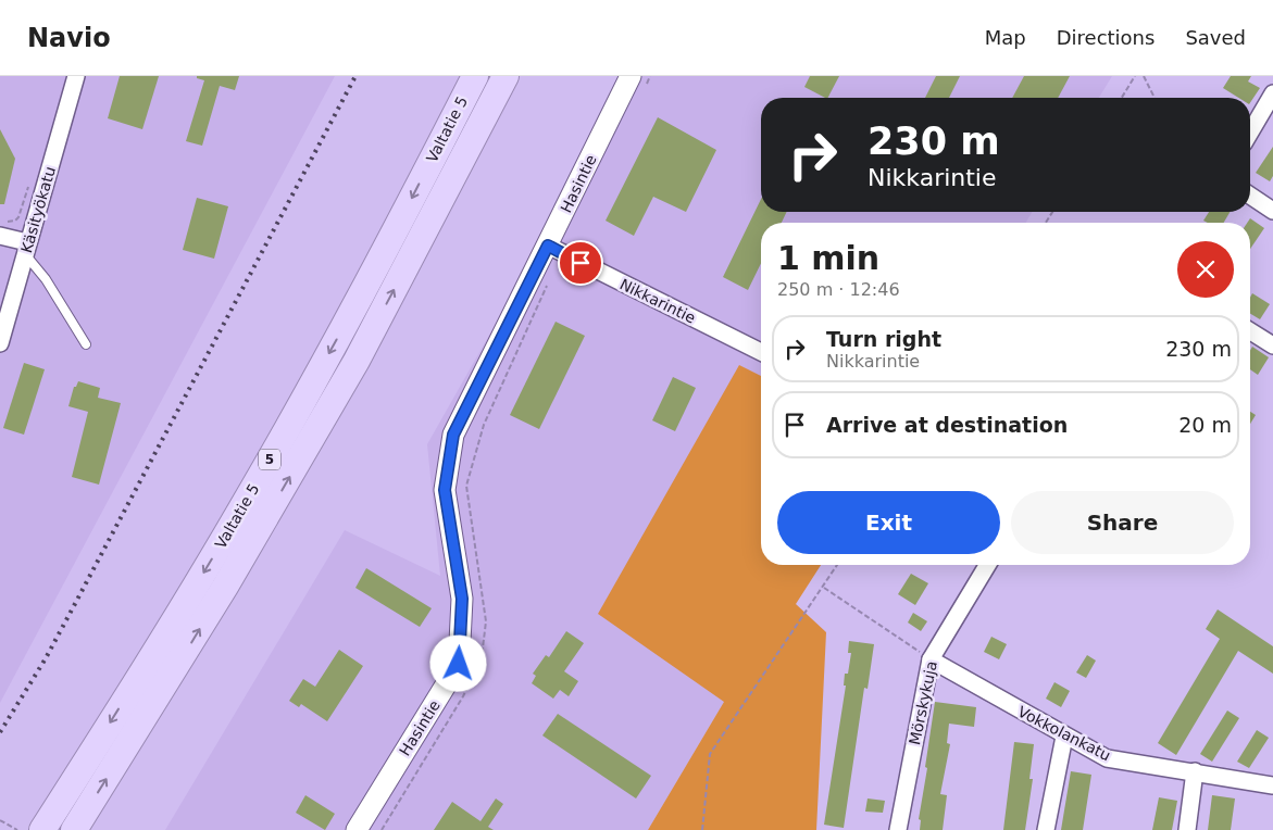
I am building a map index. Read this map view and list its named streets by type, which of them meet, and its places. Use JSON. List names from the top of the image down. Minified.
{"streets":{"highway":["Valtatie 5","5"],"street":["Hasintie","Käsityökatu","Nikkarintie","Mörskykuja","Vokkolankatu"]},"crossings":[["Hasintie","Nikkarintie"],["Mörskykuja","Vokkolankatu"]],"page":{"header":"Navio","nav":["Map","Directions","Saved"],"turn":["230 m","Nikkarintie"],"heading":["1 min","250 m · 12:46"],"list":[{"name":"Turn right","note":"Nikkarintie","value":"230 m"},{"name":"Arrive at destination","value":"20 m"}],"buttons":["Exit","Share"]}}
